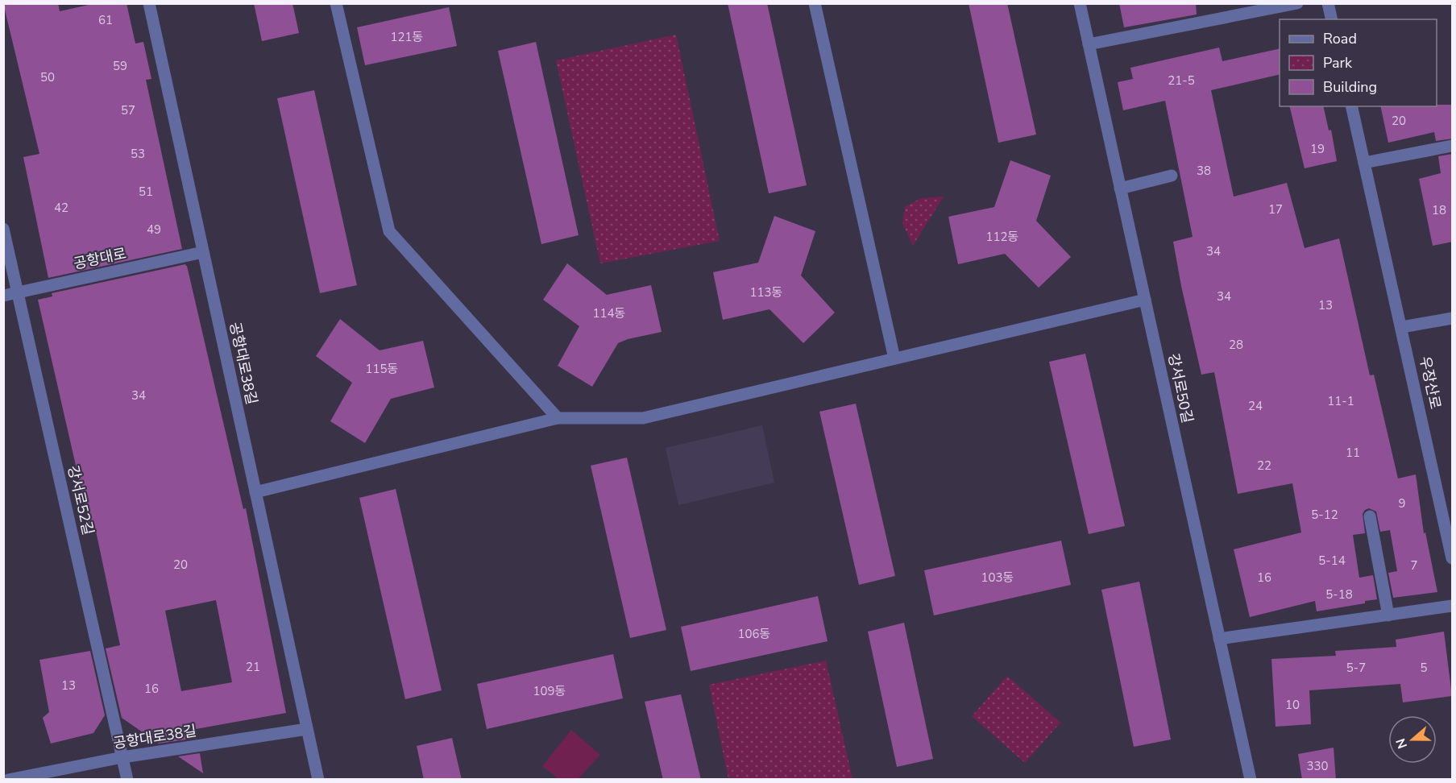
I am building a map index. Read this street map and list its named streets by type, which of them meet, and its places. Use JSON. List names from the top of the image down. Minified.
{"streets":{"street":["공항대로","공항대로38길","우장산로","강서로50길","강서로52길"]},"crossings":[["공항대로","공항대로38길"],["공항대로","강서로52길"],["공항대로38길","강서로52길"]],"house_numbers":["61","121동","59","50","21-5","57","20","19","53","38","51","42","17","18","49","112동","34","113동","34","13","114동","28","115동","34","11-1","24","11","22","9","5-12","5-14","20","7","103동","16","5-18","106동","21","5-7","5","13","16","109동","10","330"],"legend":["Road","Park","Building"],"north":"left"}
